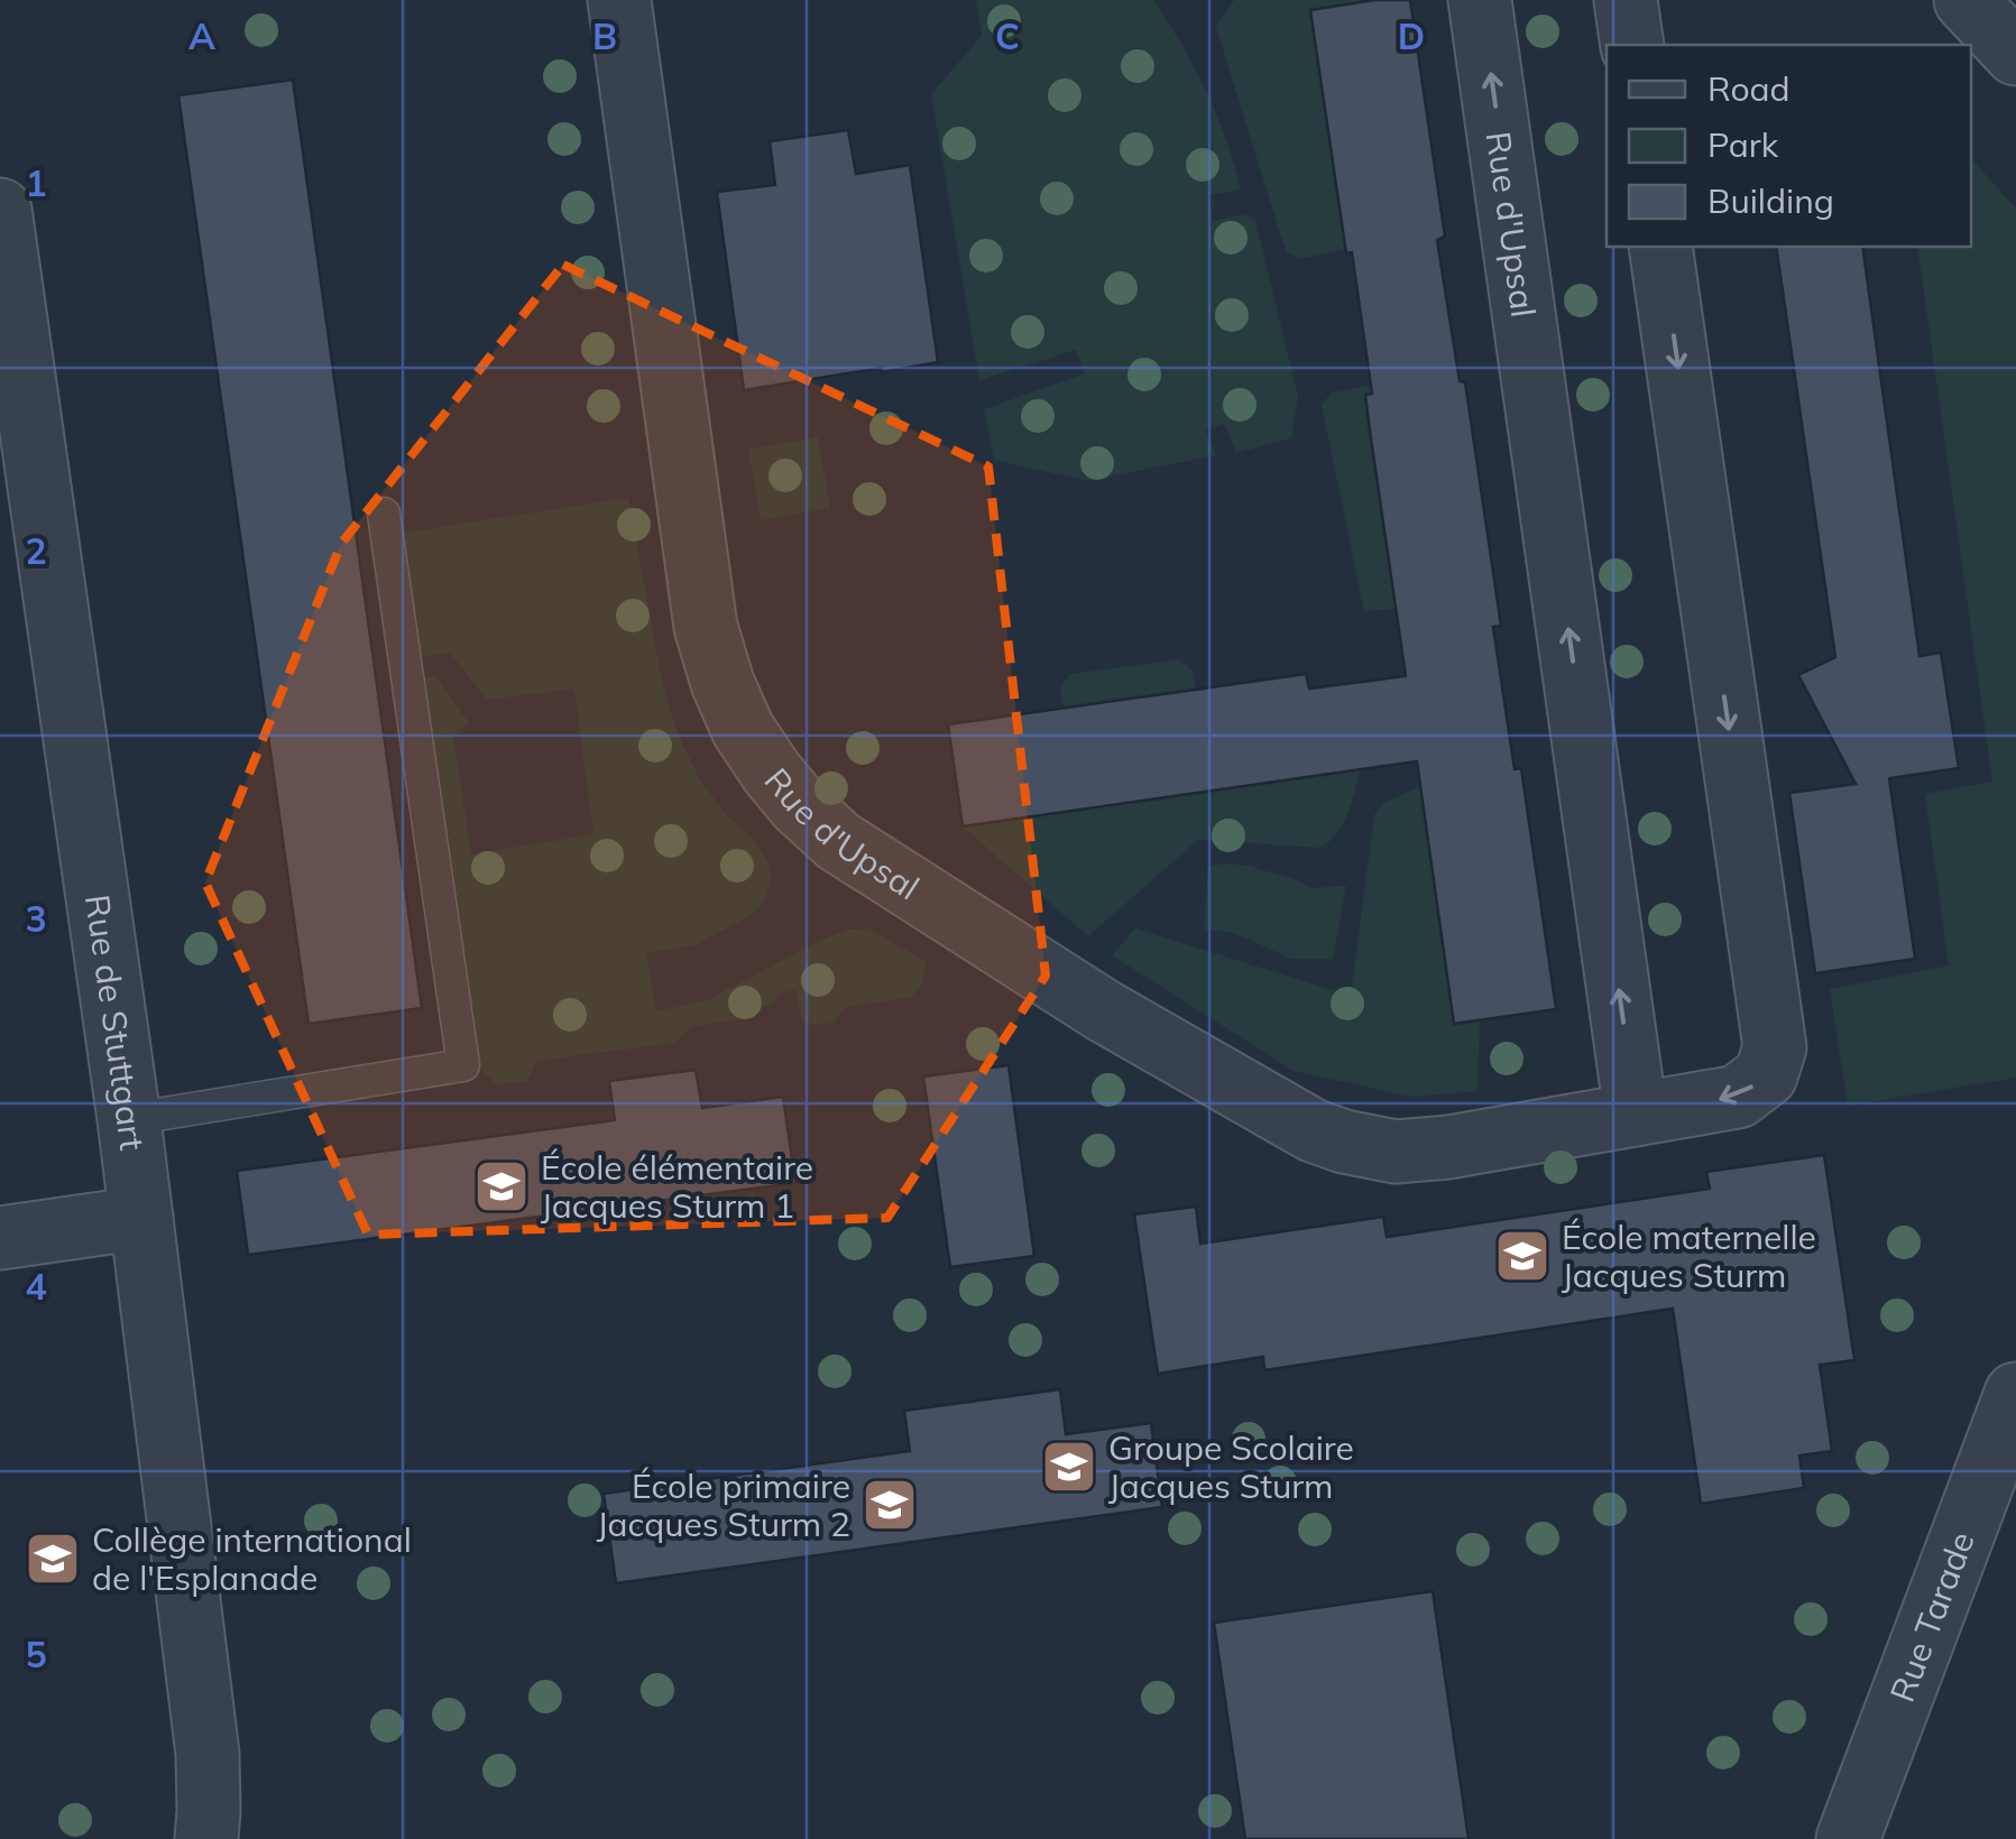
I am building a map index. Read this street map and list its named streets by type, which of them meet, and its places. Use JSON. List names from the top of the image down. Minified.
{"streets":{"street":["Rue d'Upsal","Rue de Stuttgart","Rue Tarade"]},"places":{"school or university":["École élémentaire Jacques Sturm 1","École maternelle Jacques Sturm","Groupe Scolaire Jacques Sturm","École primaire Jacques Sturm 2","Collège international de l'Esplanade"]},"legend":["Road","Park","Building"],"grid":{"columns":["A","B","C","D"],"rows":["1","2","3","4","5"]}}
